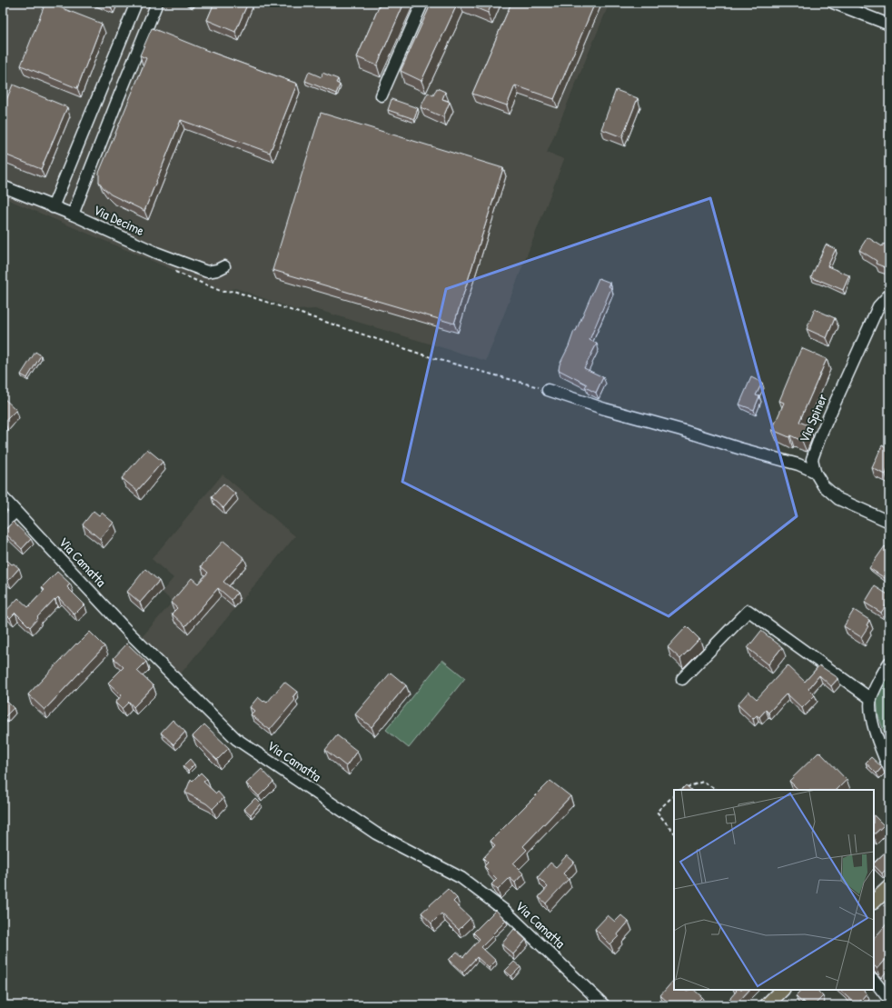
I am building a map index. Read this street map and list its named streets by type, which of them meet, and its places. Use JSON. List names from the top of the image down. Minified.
{"streets":{"street":["Via Decime","Via Spiner","Via Camatta"]}}
